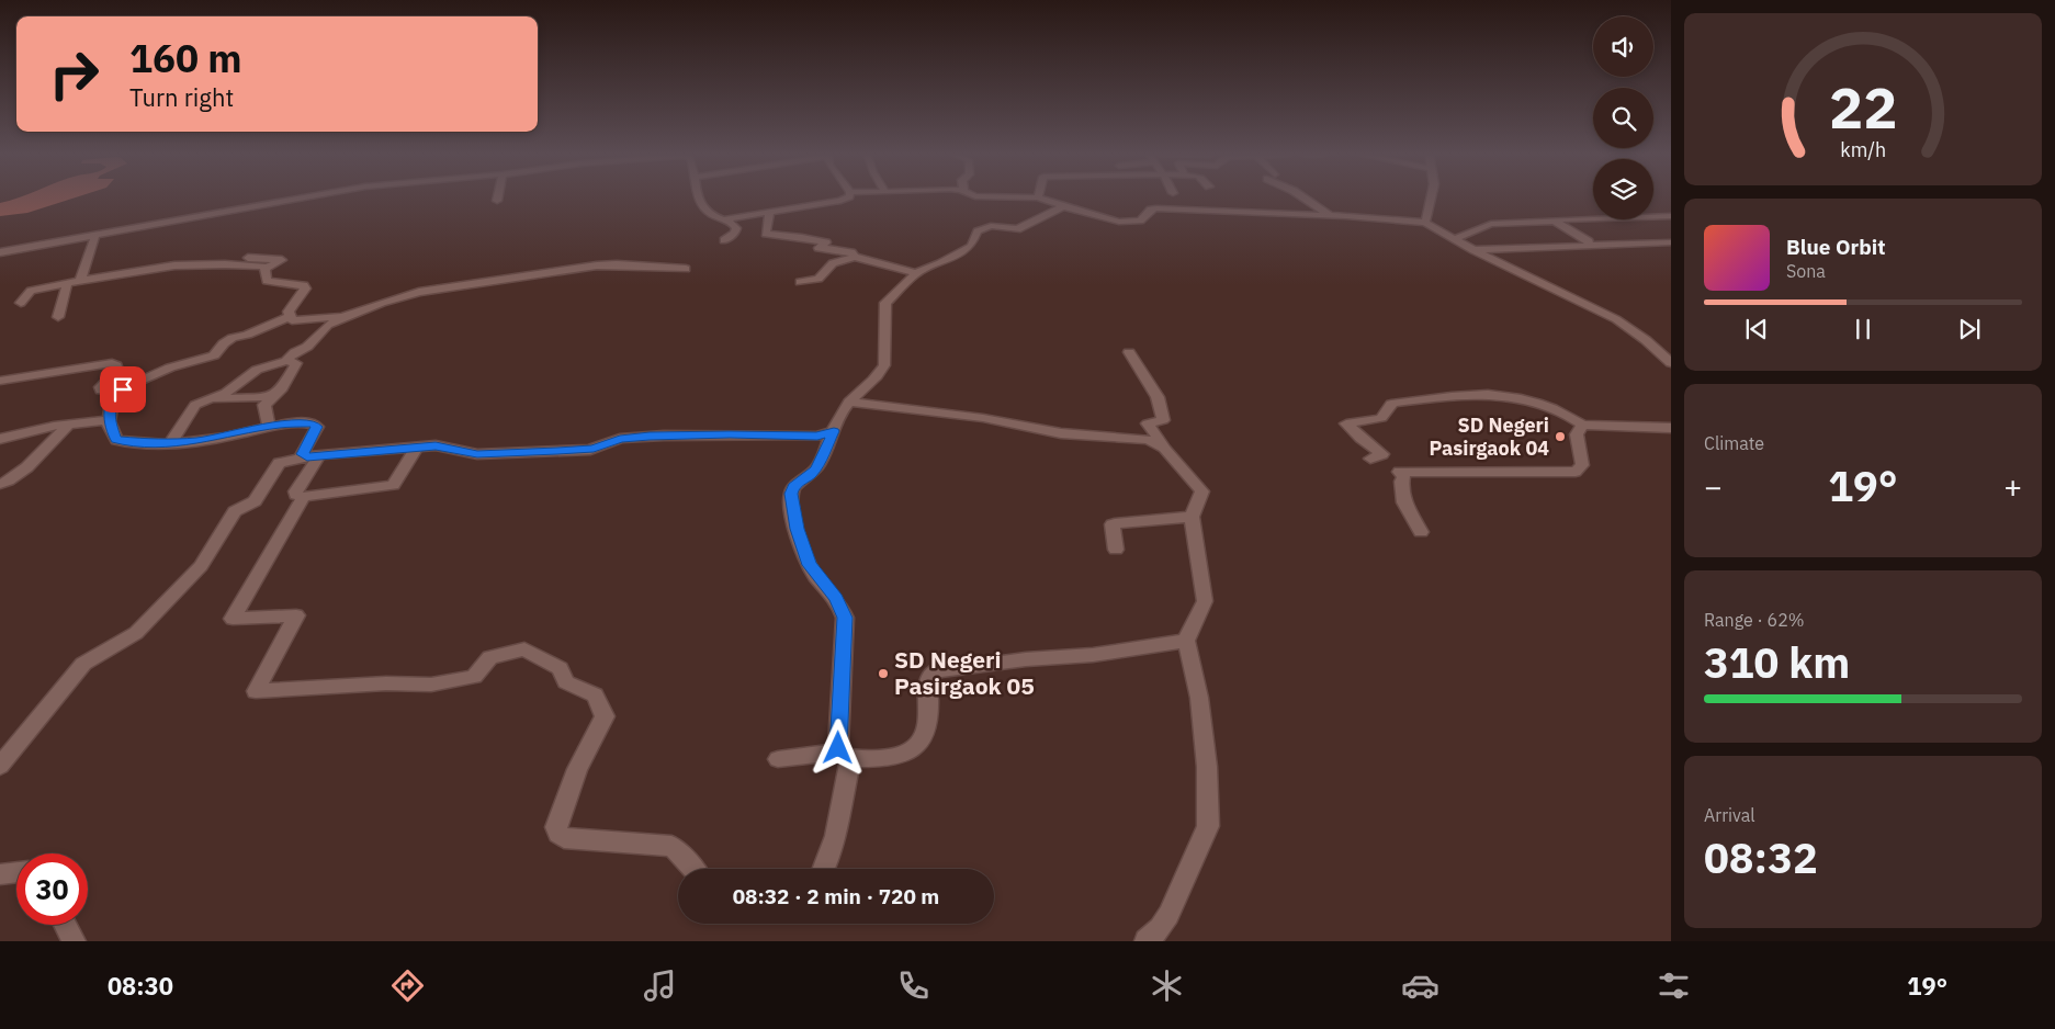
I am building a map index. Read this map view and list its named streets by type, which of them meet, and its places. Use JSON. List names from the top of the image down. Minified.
{"places":["SD Negeri Pasirgaok 04","SD Negeri Pasirgaok 05"],"page":{"turn":["160 m","Turn right"],"song":["Blue Orbit","Sona"],"tile":["Climate",["Range · 62%","310 km"],["Arrival","08:32"]],"heat":["−","19°","+"],"limit":"30","trip":"08:32 · 2 min · 720 m","tabs":["08:30","19°"],"gauge":["22","km/h"]}}
